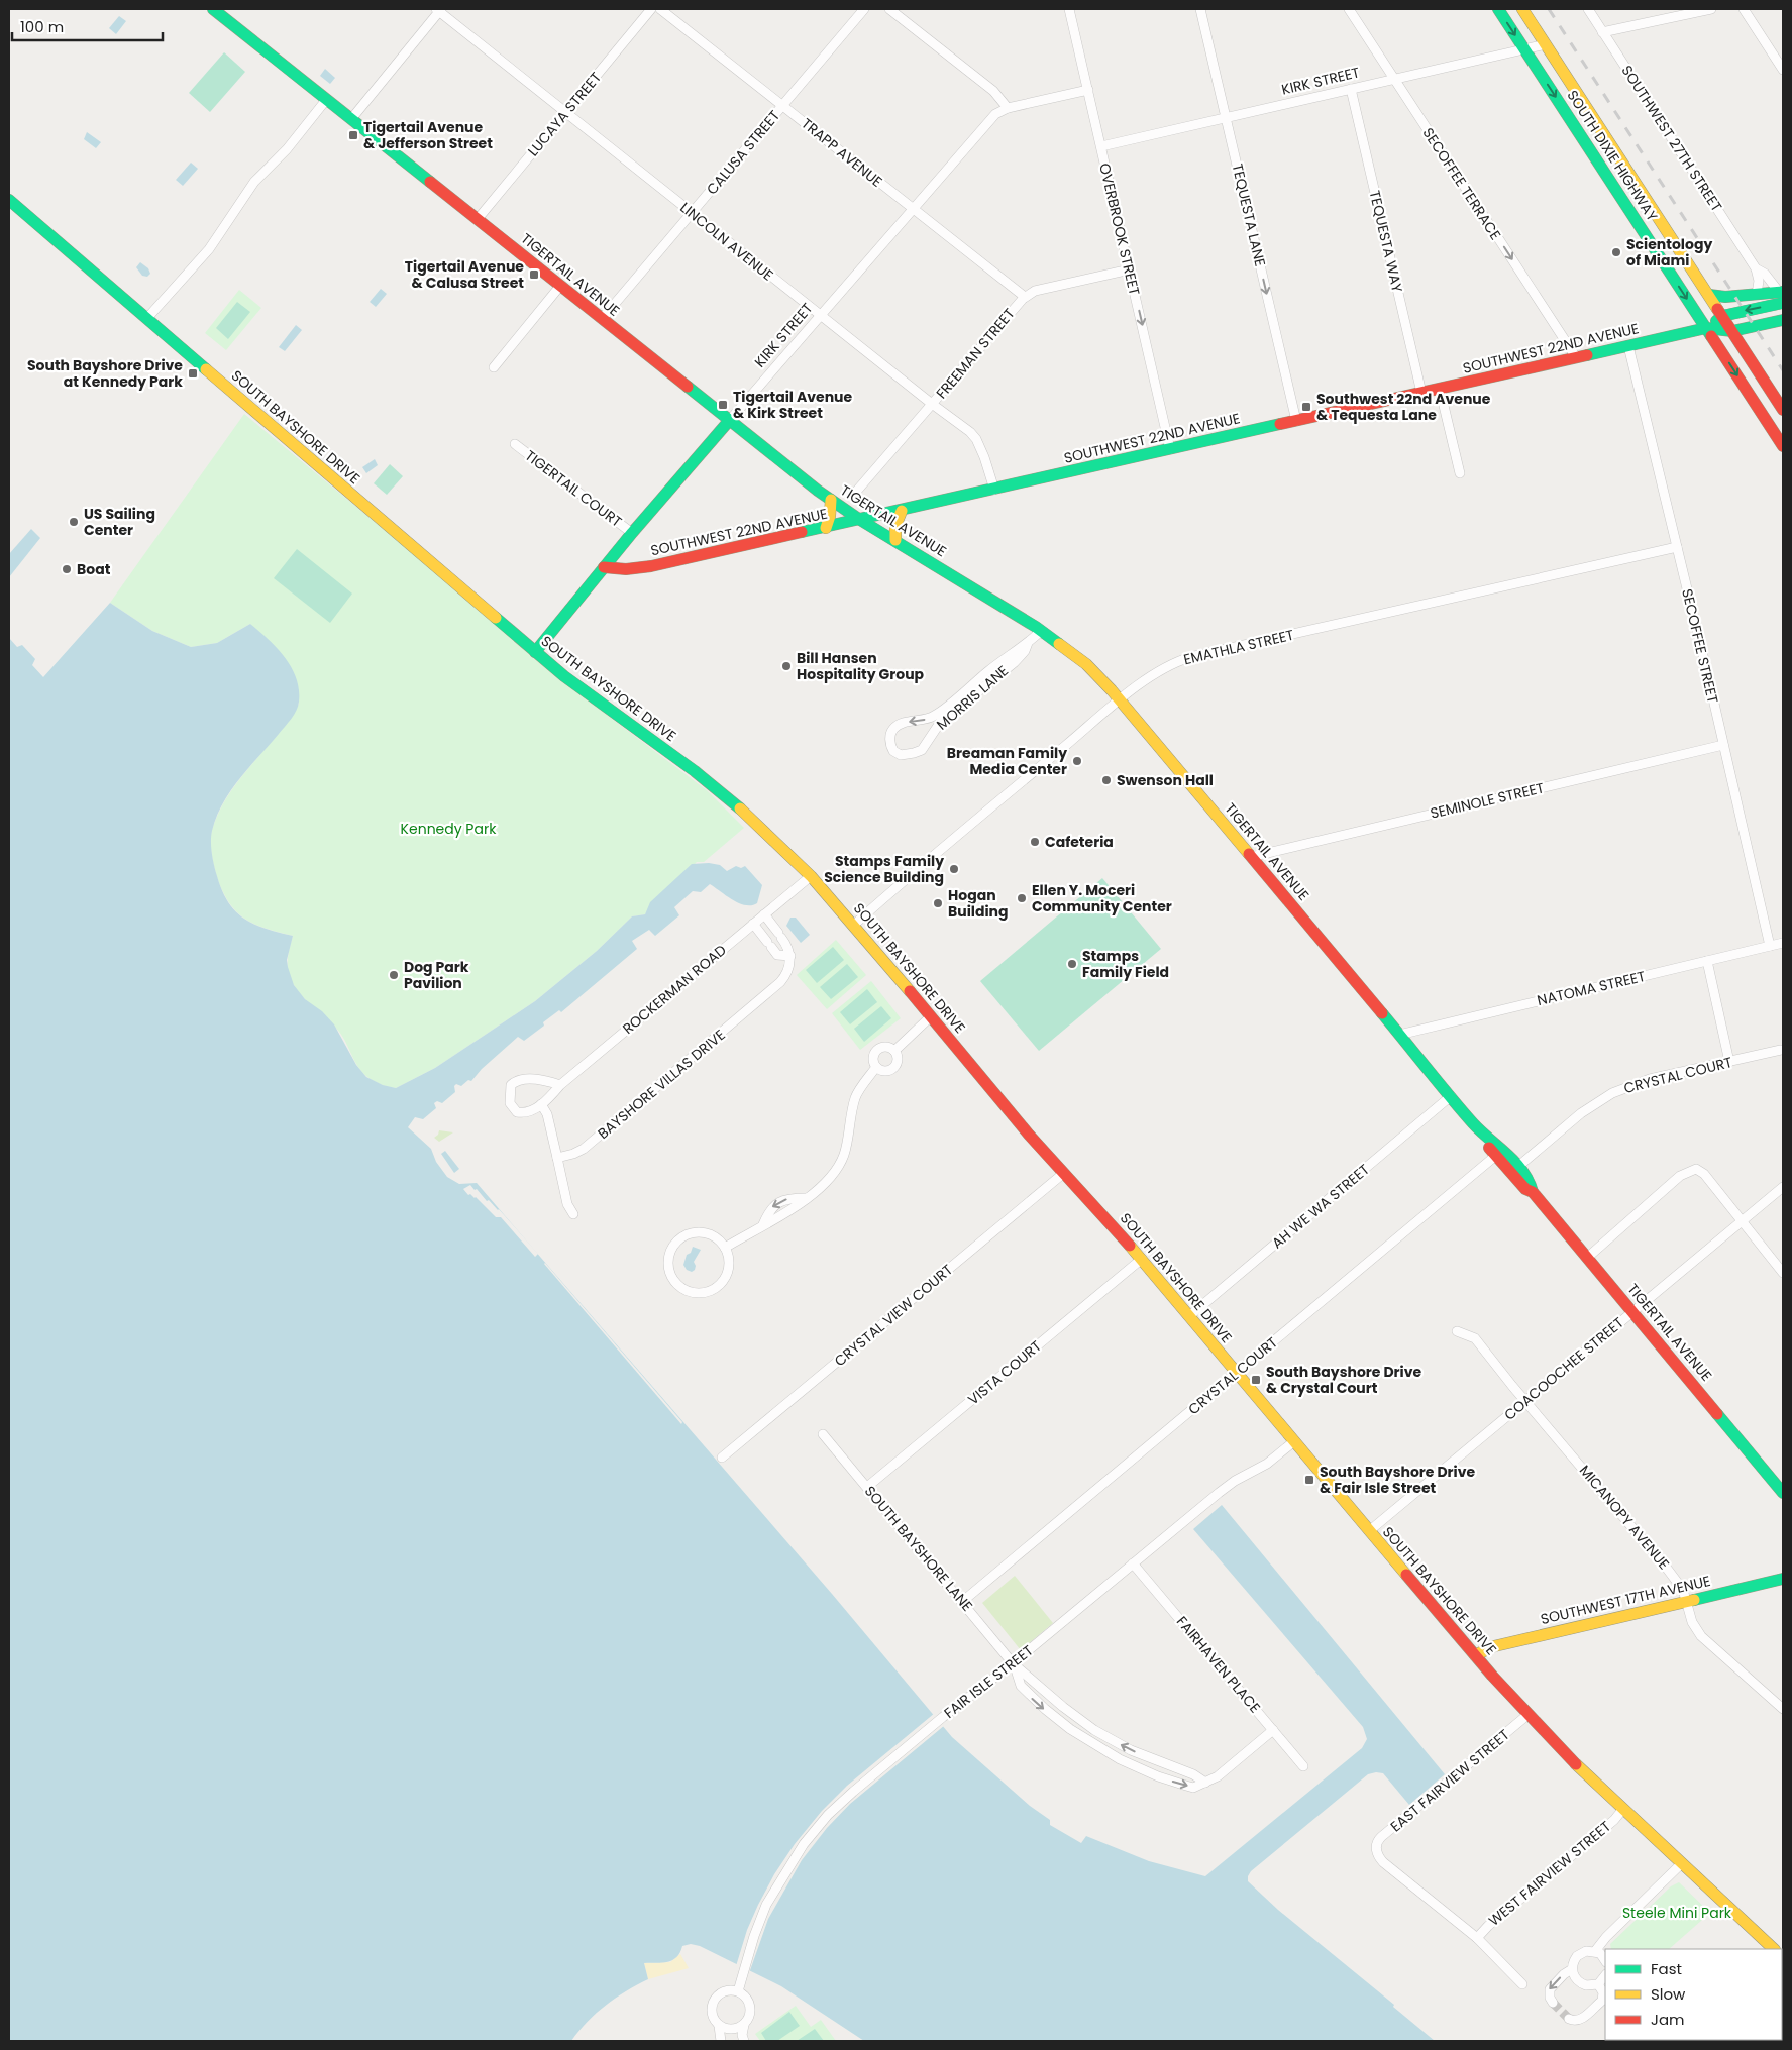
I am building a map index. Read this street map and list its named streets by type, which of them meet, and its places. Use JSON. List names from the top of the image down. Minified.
{"streets":{"main road":["KIRK STREET","SOUTH DIXIE HIGHWAY","TIGERTAIL AVENUE","SOUTHWEST 22ND AVENUE","SOUTH BAYSHORE DRIVE","SOUTHWEST 17TH AVENUE"],"street":["LUCAYA STREET","SOUTHWEST 27TH STREET","CALUSA STREET","TRAPP AVENUE","SECOFFEE TERRACE","TEQUESTA LANE","OVERBROOK STREET","LINCOLN AVENUE","TEQUESTA WAY","FREEMAN STREET","TIGERTAIL COURT","SECOFFEE STREET","EMATHLA STREET","MORRIS LANE","SEMINOLE STREET","NATOMA STREET","ROCKERMAN ROAD","CRYSTAL COURT","BAYSHORE VILLAS DRIVE","AH WE WA STREET","CRYSTAL VIEW COURT","COACOOCHEE STREET","VISTA COURT","MICANOPY AVENUE","SOUTH BAYSHORE LANE","FAIRHAVEN PLACE","FAIR ISLE STREET","EAST FAIRVIEW STREET","WEST FAIRVIEW STREET"]},"crossings":[["KIRK STREET","TRAPP AVENUE"],["KIRK STREET","SOUTH DIXIE HIGHWAY"],["KIRK STREET","SECOFFEE TERRACE"],["KIRK STREET","TEQUESTA LANE"],["KIRK STREET","OVERBROOK STREET"],["KIRK STREET","LINCOLN AVENUE"],["KIRK STREET","TEQUESTA WAY"],["KIRK STREET","TIGERTAIL AVENUE"],["KIRK STREET","SOUTHWEST 22ND AVENUE"],["KIRK STREET","SOUTH BAYSHORE DRIVE"],["KIRK STREET","TIGERTAIL COURT"],["LUCAYA STREET","LINCOLN AVENUE"],["LUCAYA STREET","TIGERTAIL AVENUE"],["SOUTHWEST 27TH STREET","SOUTHWEST 22ND AVENUE"],["CALUSA STREET","TRAPP AVENUE"],["CALUSA STREET","LINCOLN AVENUE"],["CALUSA STREET","TIGERTAIL AVENUE"],["TRAPP AVENUE","FREEMAN STREET"],["SOUTH DIXIE HIGHWAY","SOUTHWEST 22ND AVENUE"],["SECOFFEE TERRACE","SOUTHWEST 22ND AVENUE"],["TEQUESTA LANE","SOUTHWEST 22ND AVENUE"],["OVERBROOK STREET","SOUTHWEST 22ND AVENUE"],["OVERBROOK STREET","FREEMAN STREET"],["LINCOLN AVENUE","SOUTHWEST 22ND AVENUE"],["LINCOLN AVENUE","FREEMAN STREET"],["TEQUESTA WAY","SOUTHWEST 22ND AVENUE"],["TIGERTAIL AVENUE","SOUTHWEST 22ND AVENUE"],["TIGERTAIL AVENUE","EMATHLA STREET"],["TIGERTAIL AVENUE","MORRIS LANE"],["TIGERTAIL AVENUE","SEMINOLE STREET"],["TIGERTAIL AVENUE","NATOMA STREET"],["TIGERTAIL AVENUE","CRYSTAL COURT"],["TIGERTAIL AVENUE","AH WE WA STREET"],["TIGERTAIL AVENUE","COACOOCHEE STREET"],["SOUTHWEST 22ND AVENUE","SECOFFEE STREET"],["SOUTH BAYSHORE DRIVE","EMATHLA STREET"],["SOUTH BAYSHORE DRIVE","ROCKERMAN ROAD"],["SOUTH BAYSHORE DRIVE","CRYSTAL COURT"],["SOUTH BAYSHORE DRIVE","AH WE WA STREET"],["SOUTH BAYSHORE DRIVE","CRYSTAL VIEW COURT"],["SOUTH BAYSHORE DRIVE","COACOOCHEE STREET"],["SOUTH BAYSHORE DRIVE","VISTA COURT"],["SOUTH BAYSHORE DRIVE","SOUTHWEST 17TH AVENUE"],["SOUTH BAYSHORE DRIVE","FAIR ISLE STREET"],["SOUTH BAYSHORE DRIVE","EAST FAIRVIEW STREET"],["SOUTH BAYSHORE DRIVE","WEST FAIRVIEW STREET"],["SECOFFEE STREET","EMATHLA STREET"],["SECOFFEE STREET","SEMINOLE STREET"],["SECOFFEE STREET","NATOMA STREET"],["CRYSTAL COURT","SOUTH BAYSHORE LANE"],["COACOOCHEE STREET","MICANOPY AVENUE"],["VISTA COURT","SOUTH BAYSHORE LANE"],["MICANOPY AVENUE","SOUTHWEST 17TH AVENUE"],["SOUTH BAYSHORE LANE","FAIRHAVEN PLACE"],["SOUTH BAYSHORE LANE","FAIR ISLE STREET"],["FAIRHAVEN PLACE","FAIR ISLE STREET"],["EAST FAIRVIEW STREET","WEST FAIRVIEW STREET"]],"one_way":["SECOFFEE TERRACE","TEQUESTA LANE","OVERBROOK STREET"],"parks":["Kennedy Park","Steele Mini Park"],"places":{"transit":["Tigertail Avenue & Jefferson Street","Tigertail Avenue & Calusa Street","South Bayshore Drive at Kennedy Park","Tigertail Avenue & Kirk Street","Southwest 22nd Avenue & Tequesta Lane","South Bayshore Drive & Crystal Court","South Bayshore Drive & Fair Isle Street"],"other":["Scientology of Miami","US Sailing Center","Boat","Bill Hansen Hospitality Group","Breaman Family Media Center","Swenson Hall","Cafeteria","Stamps Family Science Building","Ellen Y. Moceri Community Center","Hogan Building","Stamps Family Field","Dog Park Pavilion"]},"legend":["Fast","Slow","Jam"],"scale_bar":"100 m"}
